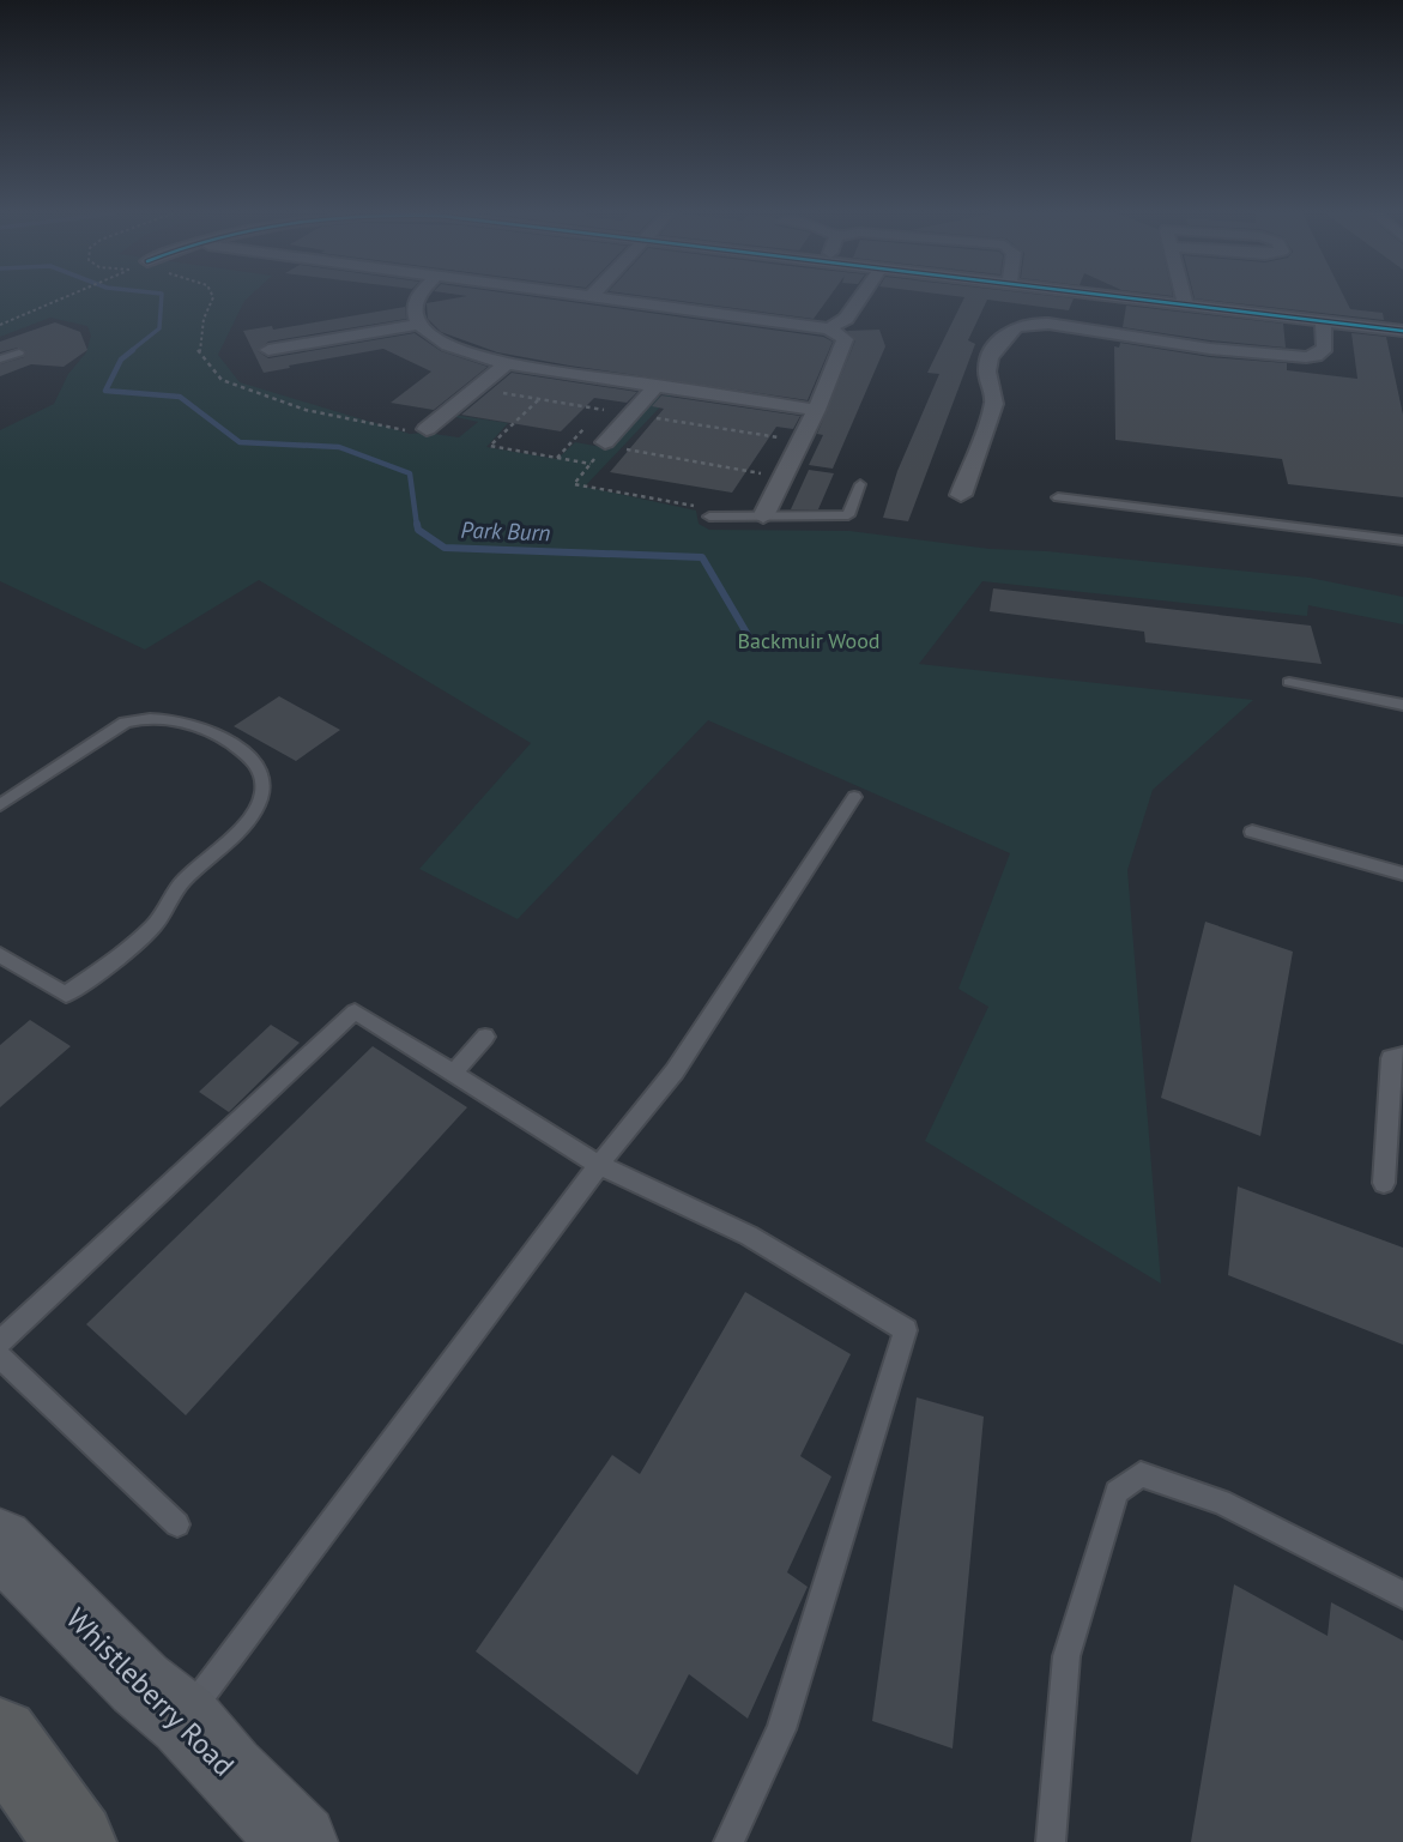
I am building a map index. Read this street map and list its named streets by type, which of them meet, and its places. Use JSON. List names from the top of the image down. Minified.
{"streets":{"main road":["Whistleberry Road"]},"water":["Park Burn"],"parks":["Backmuir Wood"]}
